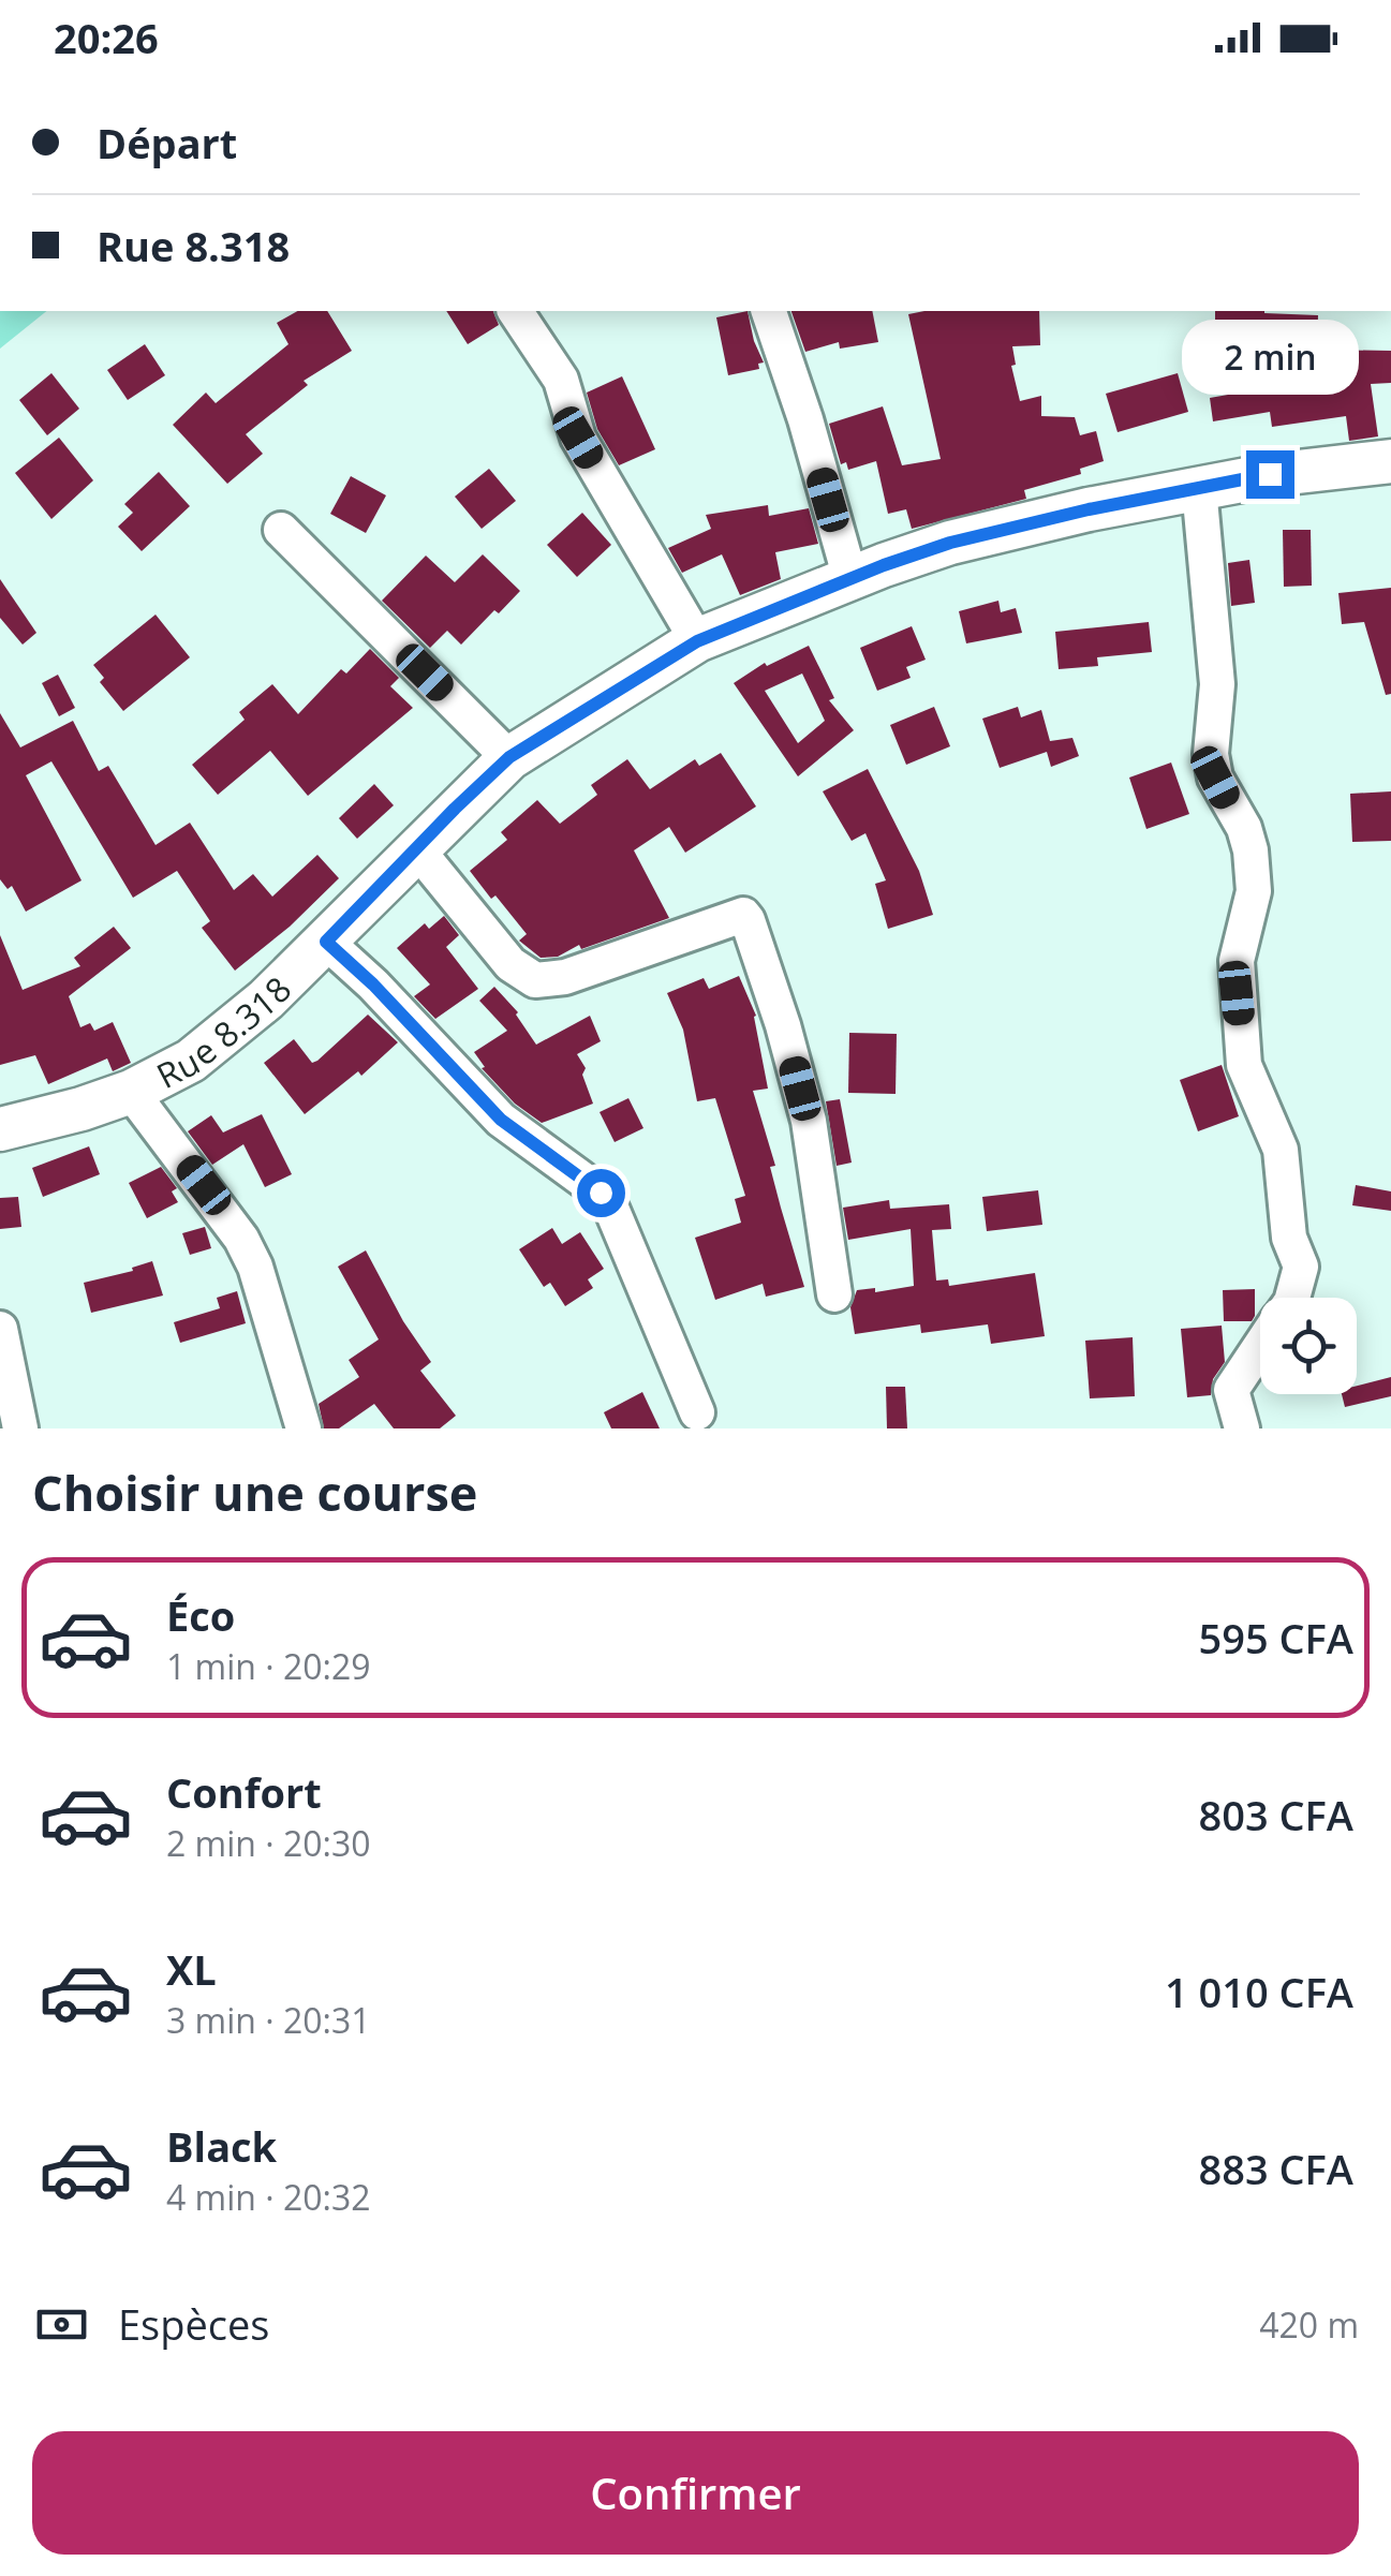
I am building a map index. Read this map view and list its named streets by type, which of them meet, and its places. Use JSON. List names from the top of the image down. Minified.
{"streets":{"main road":["Rue 8.318"]},"page":{"status":"20:26","banner":["Départ","Rue 8.318"],"bubble":"2 min","heading":"Choisir une course","list":[{"name":"Éco","note":"1 min · 20:29","value":"595 CFA"},{"name":"Confort","note":"2 min · 20:30","value":"803 CFA"},{"name":"XL","note":"3 min · 20:31","value":"1 010 CFA"},{"name":"Black","note":"4 min · 20:32","value":"883 CFA"}],"pay":["Espèces","420 m"],"buttons":"Confirmer"}}
